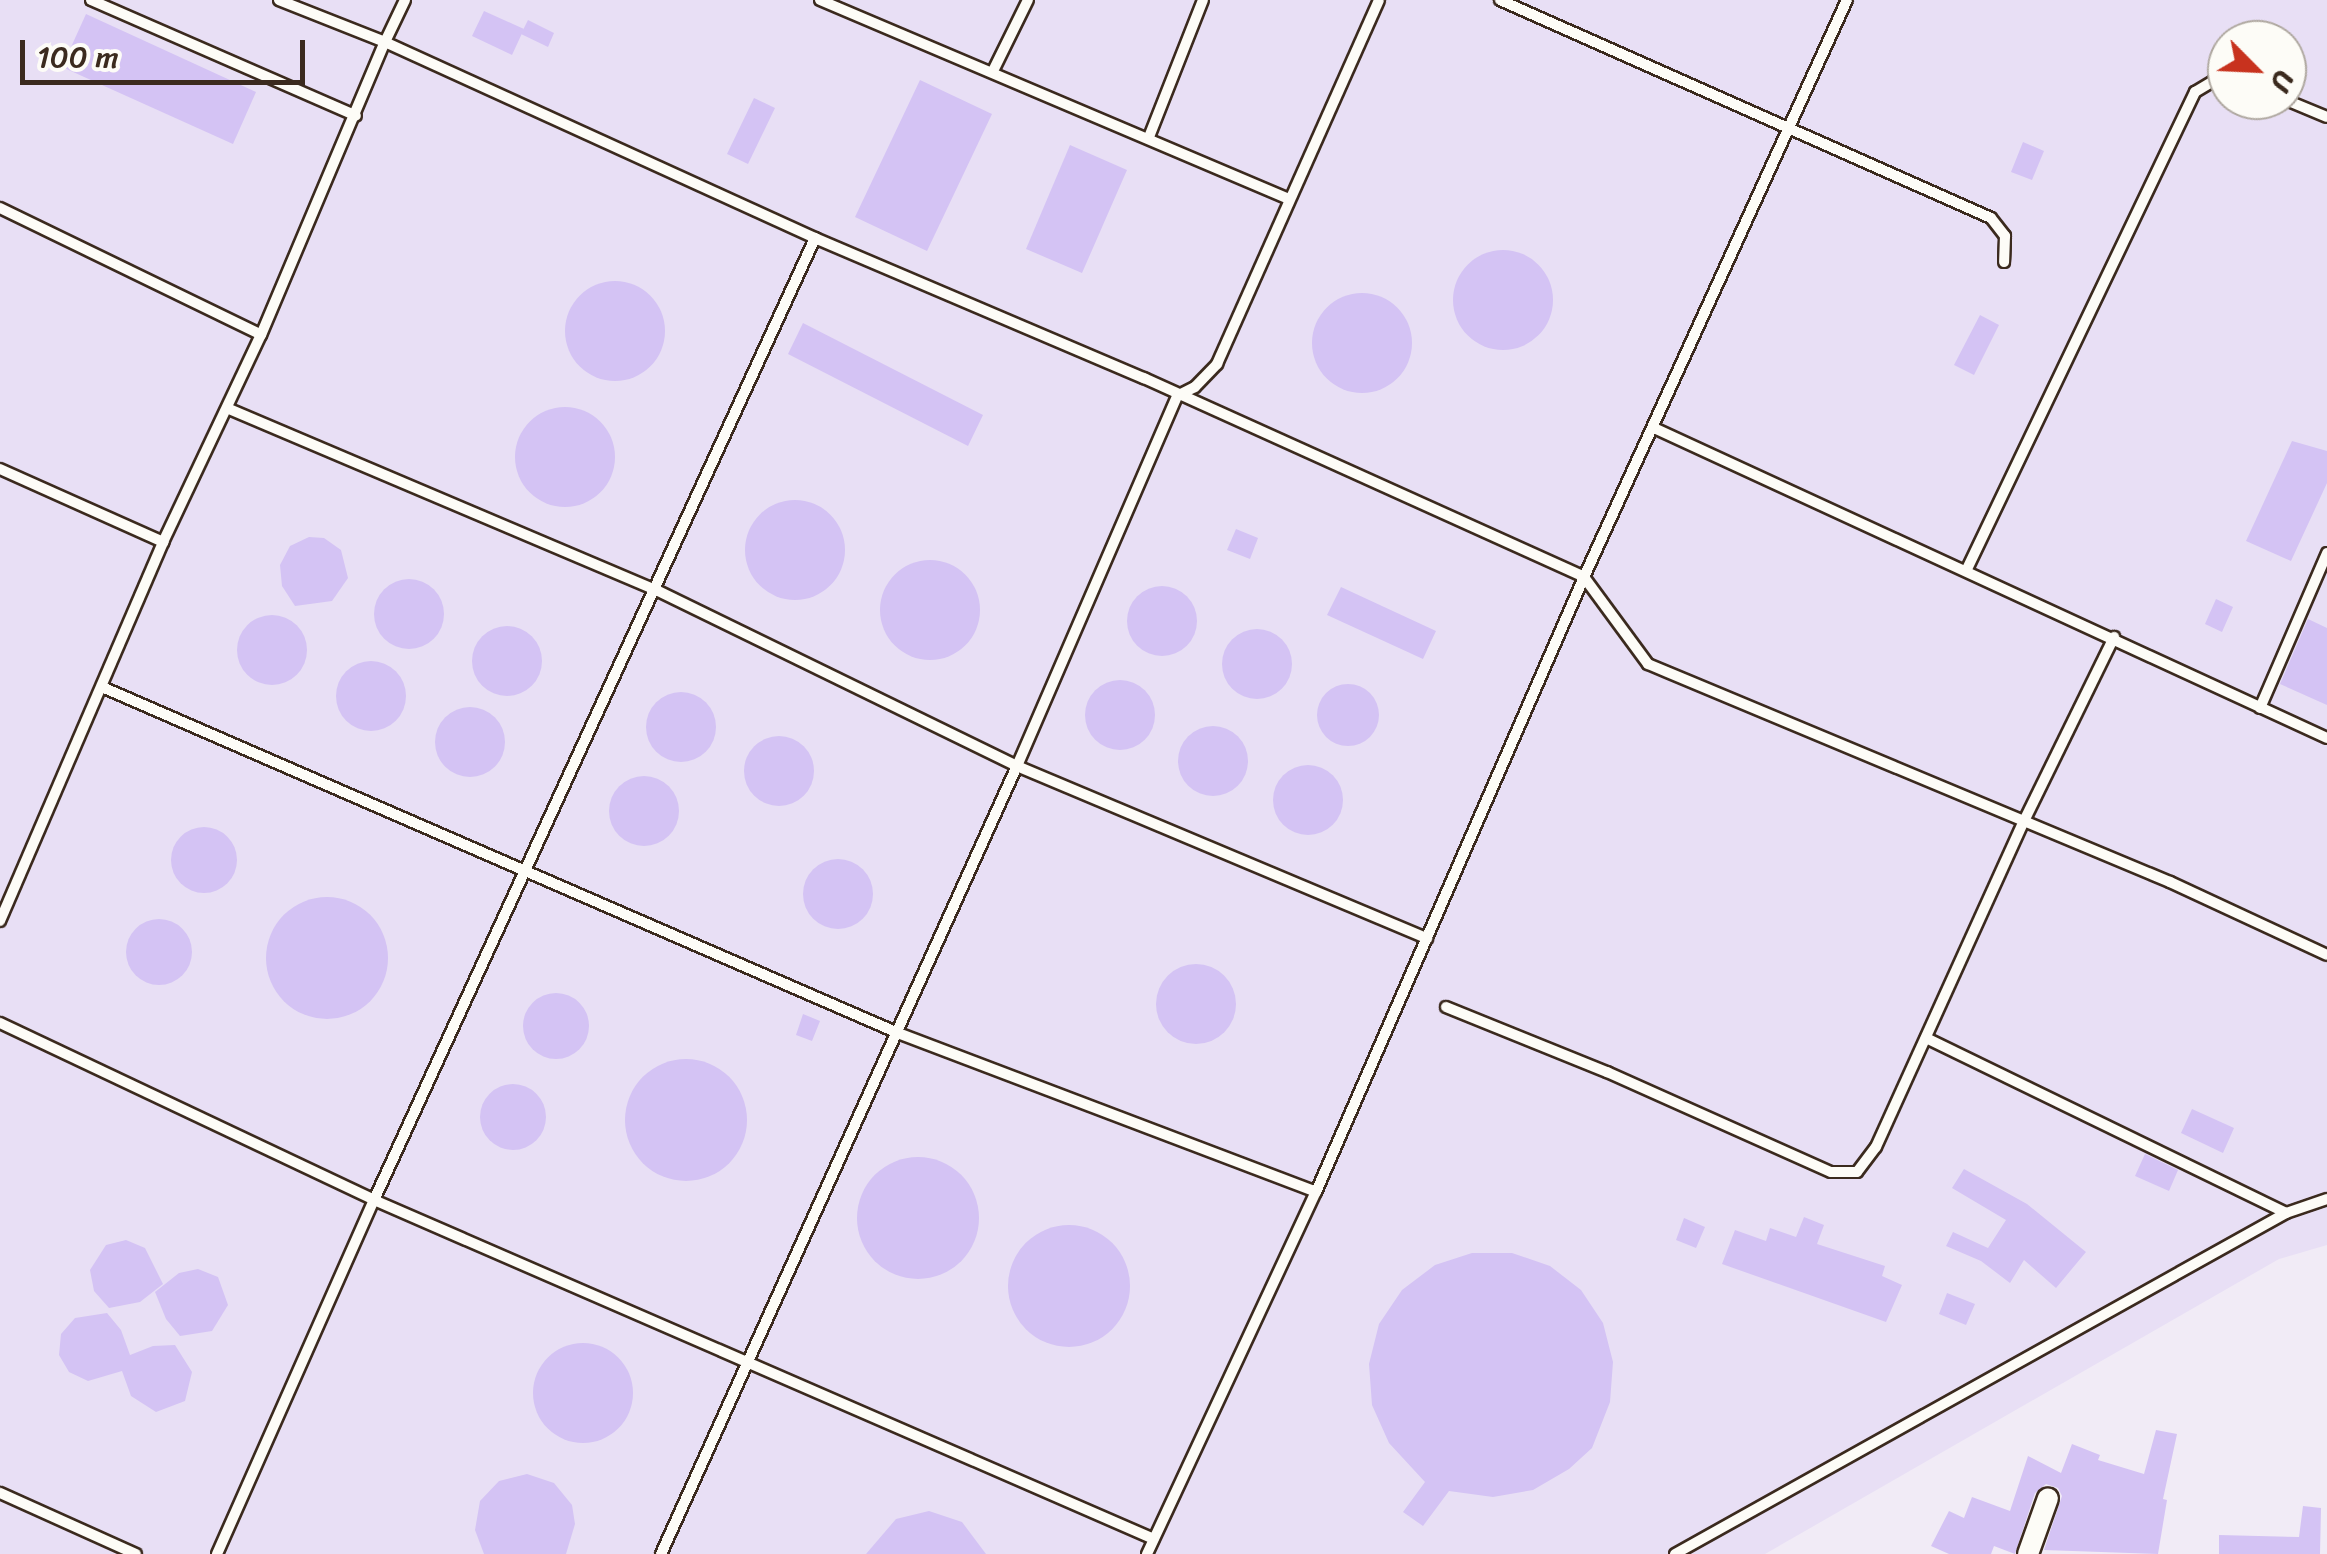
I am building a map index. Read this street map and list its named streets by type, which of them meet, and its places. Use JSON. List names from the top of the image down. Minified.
{"scale_bar":"100 m","north":"bottom right"}
